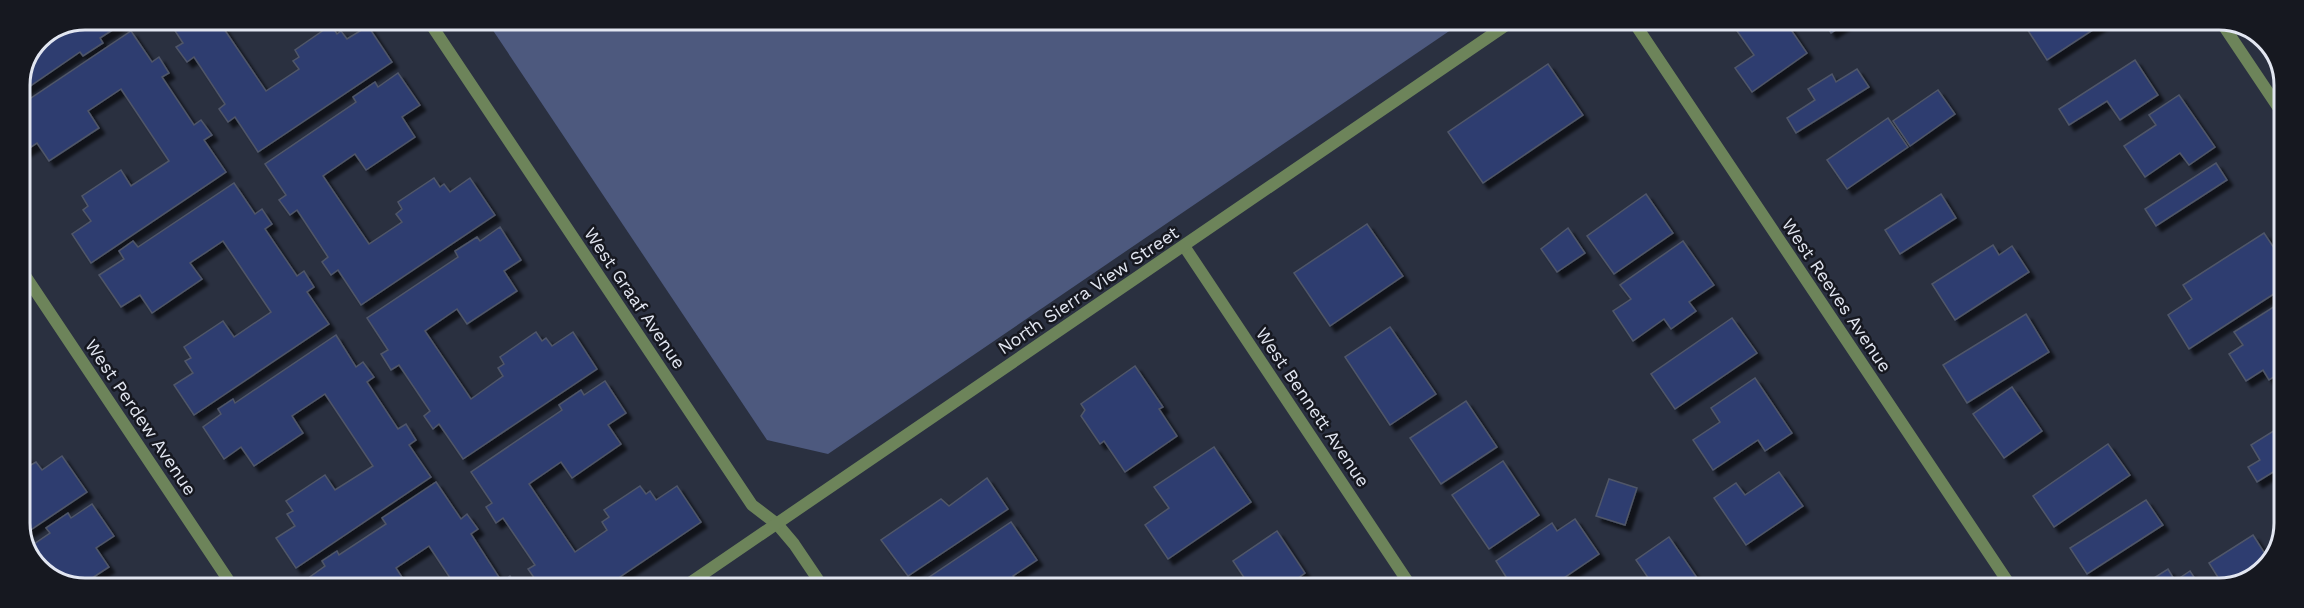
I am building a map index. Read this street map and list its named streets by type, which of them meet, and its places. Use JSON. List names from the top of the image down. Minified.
{"streets":{"street":["North Sierra View Street","West Reeves Avenue","West Graaf Avenue","West Bennett Avenue","West Perdew Avenue"]},"crossings":[["North Sierra View Street","West Graaf Avenue"],["North Sierra View Street","West Bennett Avenue"]]}
